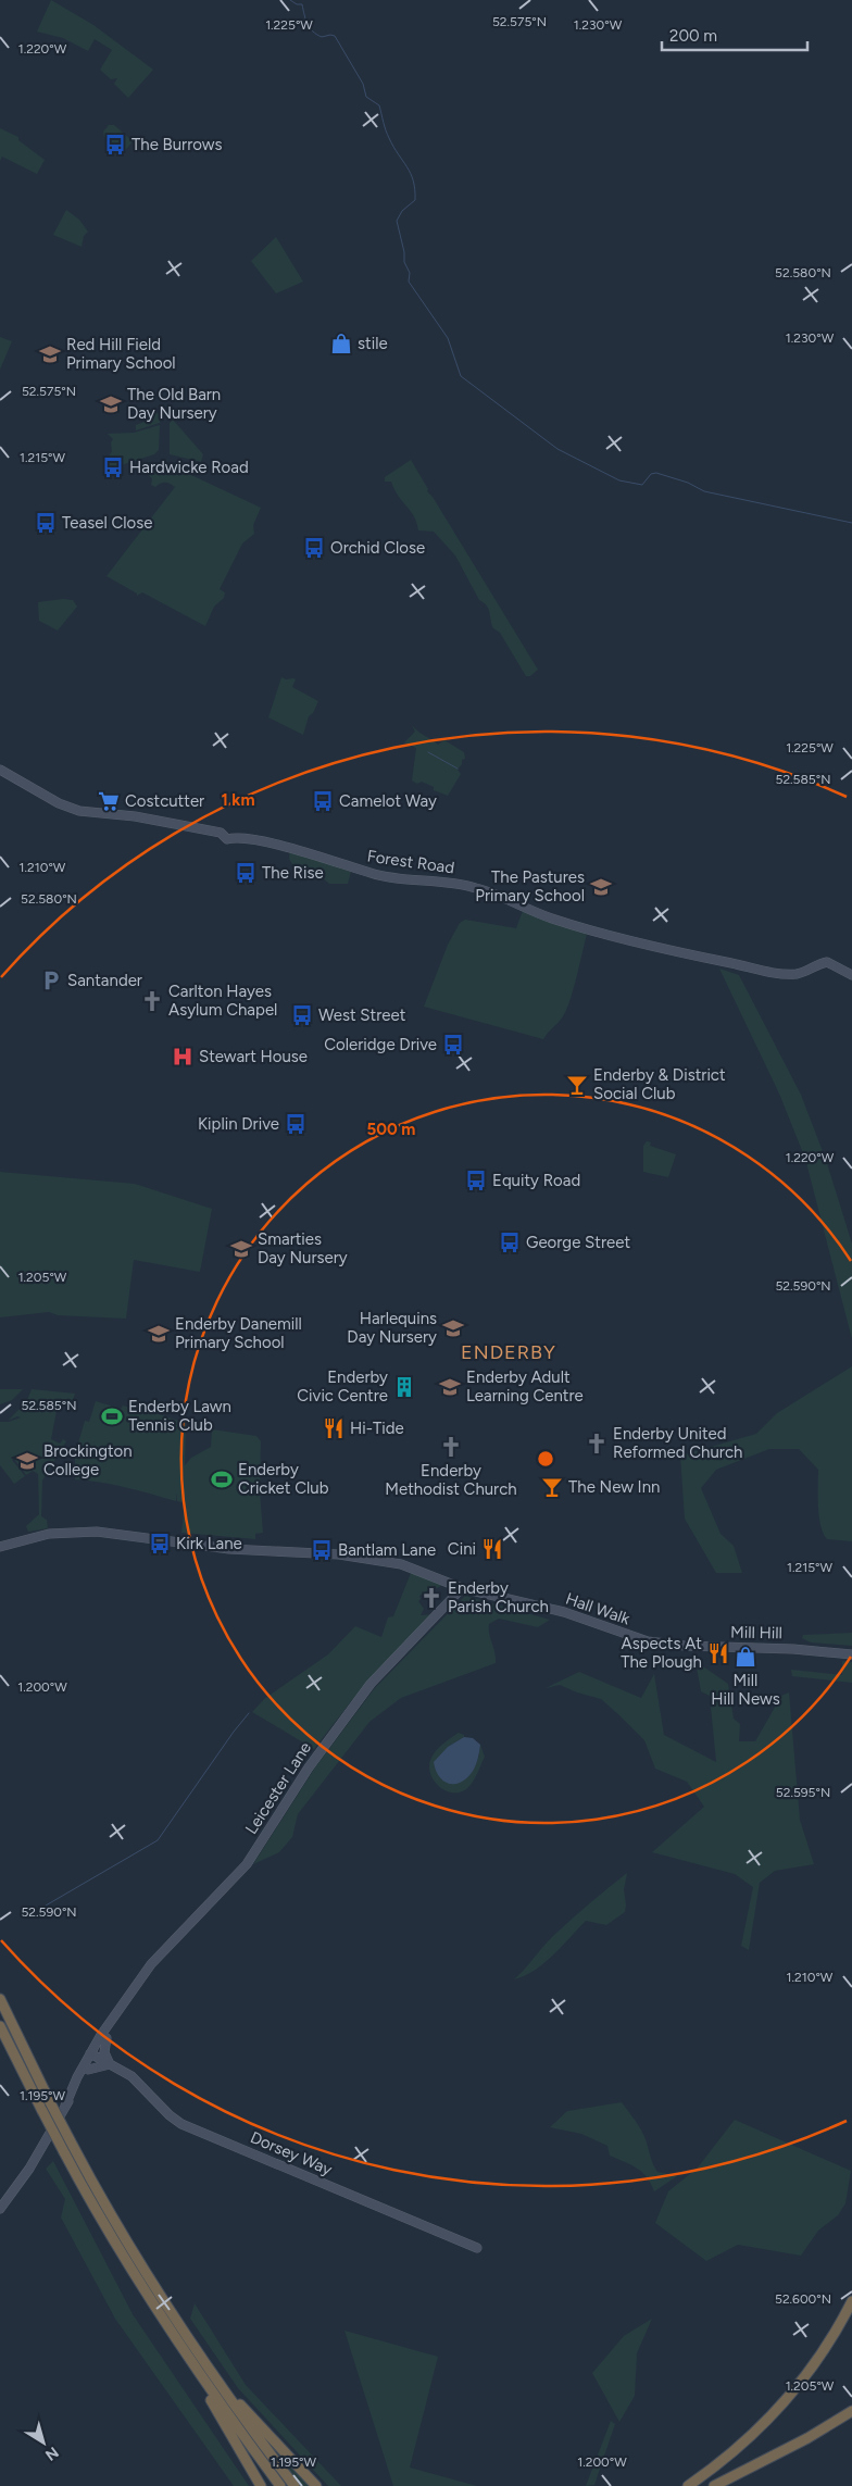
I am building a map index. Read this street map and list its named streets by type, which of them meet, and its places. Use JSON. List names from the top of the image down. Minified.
{"streets":{"street":["Forest Road","Hall Walk","Mill Hill","Leicester Lane","Dorsey Way"]},"crossings":[["Hall Walk","Mill Hill"],["Hall Walk","Leicester Lane"],["Leicester Lane","Dorsey Way"]],"districts":["ENDERBY"],"places":{"bus stop":["The Burrows","Hardwicke Road","Teasel Close","Orchid Close","Camelot Way","The Rise","West Street","Coleridge Drive","Kiplin Drive","Equity Road","George Street","Kirk Lane","Bantlam Lane"],"shop":["stile","Mill Hill News"],"school or university":["Red Hill Field Primary School","The Old Barn Day Nursery","The Pastures Primary School","Smarties Day Nursery","Harlequins Day Nursery","Enderby Danemill Primary School","Enderby Adult Learning Centre","Brockington College"],"supermarket":["Costcutter"],"parking":["Santander"],"church":["Carlton Hayes Asylum Chapel","Enderby United Reformed Church","Enderby Methodist Church","Enderby Parish Church"],"hospital":["Stewart House"],"bar":["Enderby & District Social Club","The New Inn"],"building":["Enderby Civic Centre"],"sports":["Enderby Lawn Tennis Club","Enderby Cricket Club"],"restaurant":["Hi-Tide","Cini","Aspects At The Plough"]},"scale_bar":"200 m","north":"bottom right","coordinates":["52.575°N","1.225°W","1.230°W","1.220°W","52.580°N","1.215°W","52.585°N","1.210°W","1.205°W","52.590°N","1.200°W","52.595°N","1.195°W","52.600°N"],"rings":["1 km","500 m"]}
